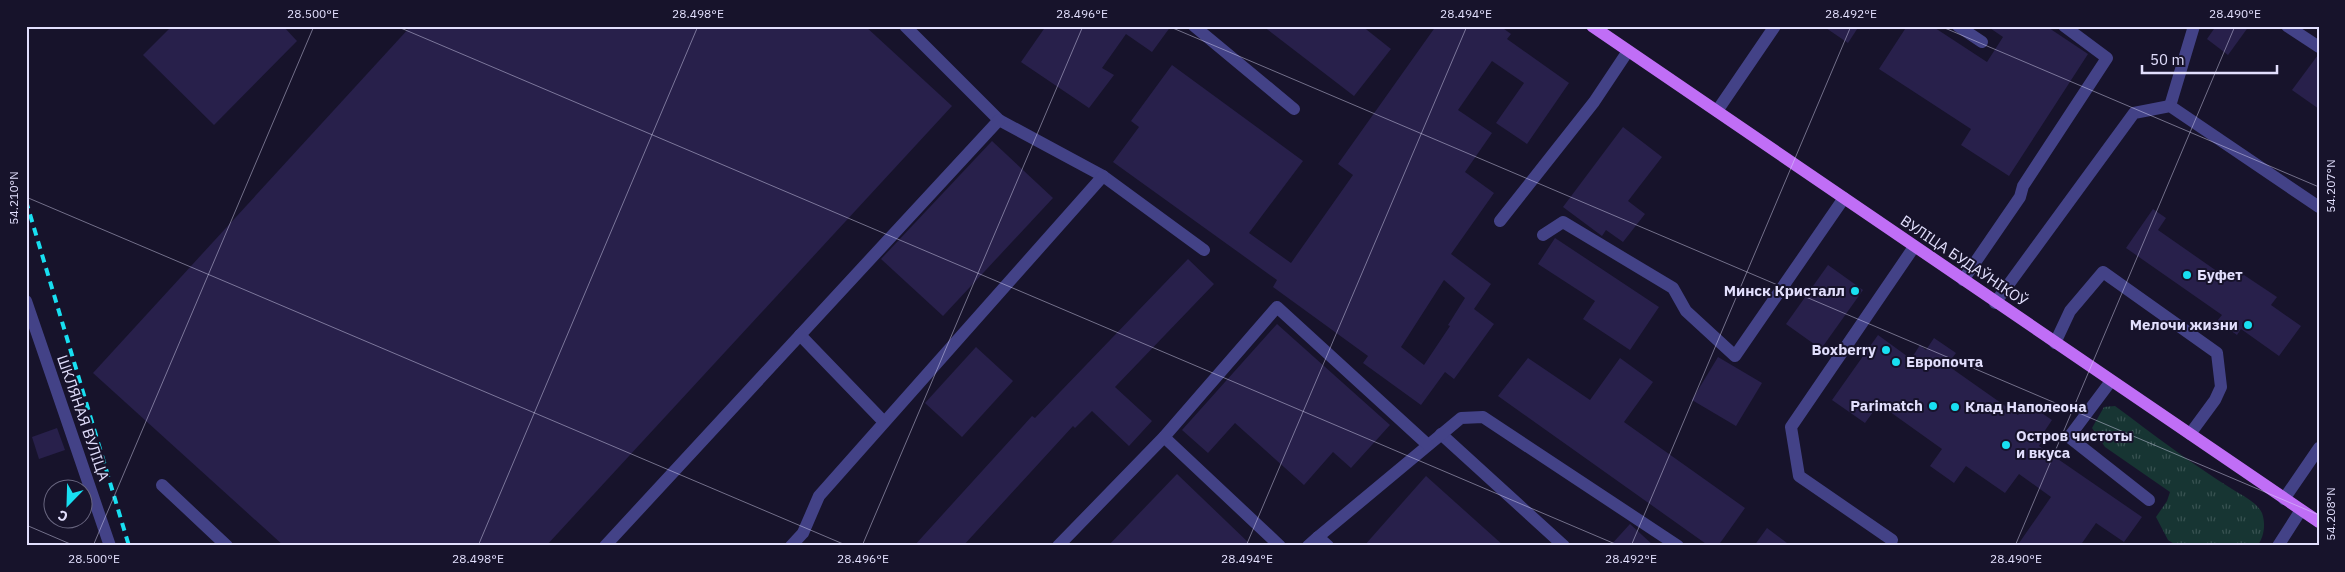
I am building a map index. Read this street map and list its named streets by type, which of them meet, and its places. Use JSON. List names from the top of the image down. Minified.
{"streets":{"main road":["ВУЛІЦА БУДАЎНІКОЎ"],"street":["ШКЛЯНАЯ ВУЛІЦА"]},"places":["Буфет","Минск Кристалл","Мелочи жизни","Boxberry","Европочта","Parimatch","Клад Наполеона","Остров чистоты и вкуса"],"scale_bar":"50 m","north":"bottom left","coordinates":["28.500°E","28.498°E","28.496°E","28.494°E","28.492°E","28.490°E","54.207°N","54.210°N","54.208°N"]}
